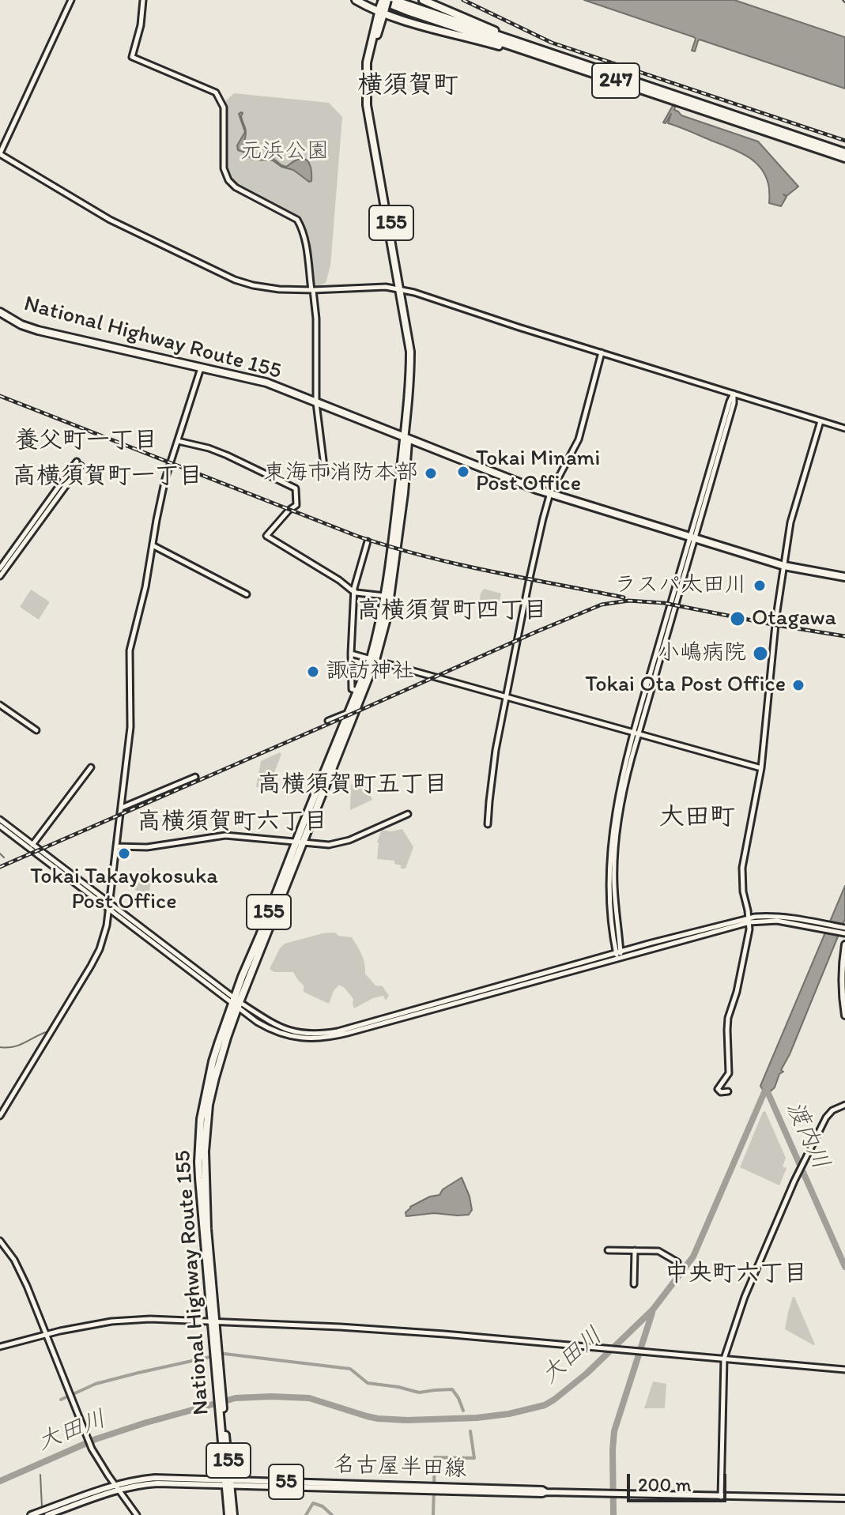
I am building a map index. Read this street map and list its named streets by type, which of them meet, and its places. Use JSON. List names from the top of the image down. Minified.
{"streets":{"highway":["247","155","National Highway Route 155"],"main road":["名古屋半田線","55"]},"crossings":[["247","National Highway Route 155"],["National Highway Route 155","名古屋半田線"]],"districts":["横須賀町","養父町一丁目","高横須賀町一丁目","高横須賀町四丁目","高横須賀町五丁目","大田町","高横須賀町六丁目","中央町六丁目"],"water":["渡内川","大田川"],"parks":["元浜公園"],"places":["Tokai Minami Post Office","東海市消防本部","ラスパ太田川","Otagawa","小嶋病院","諏訪神社","Tokai Ota Post Office","Tokai Takayokosuka Post Office"],"scale_bar":"200 m"}
